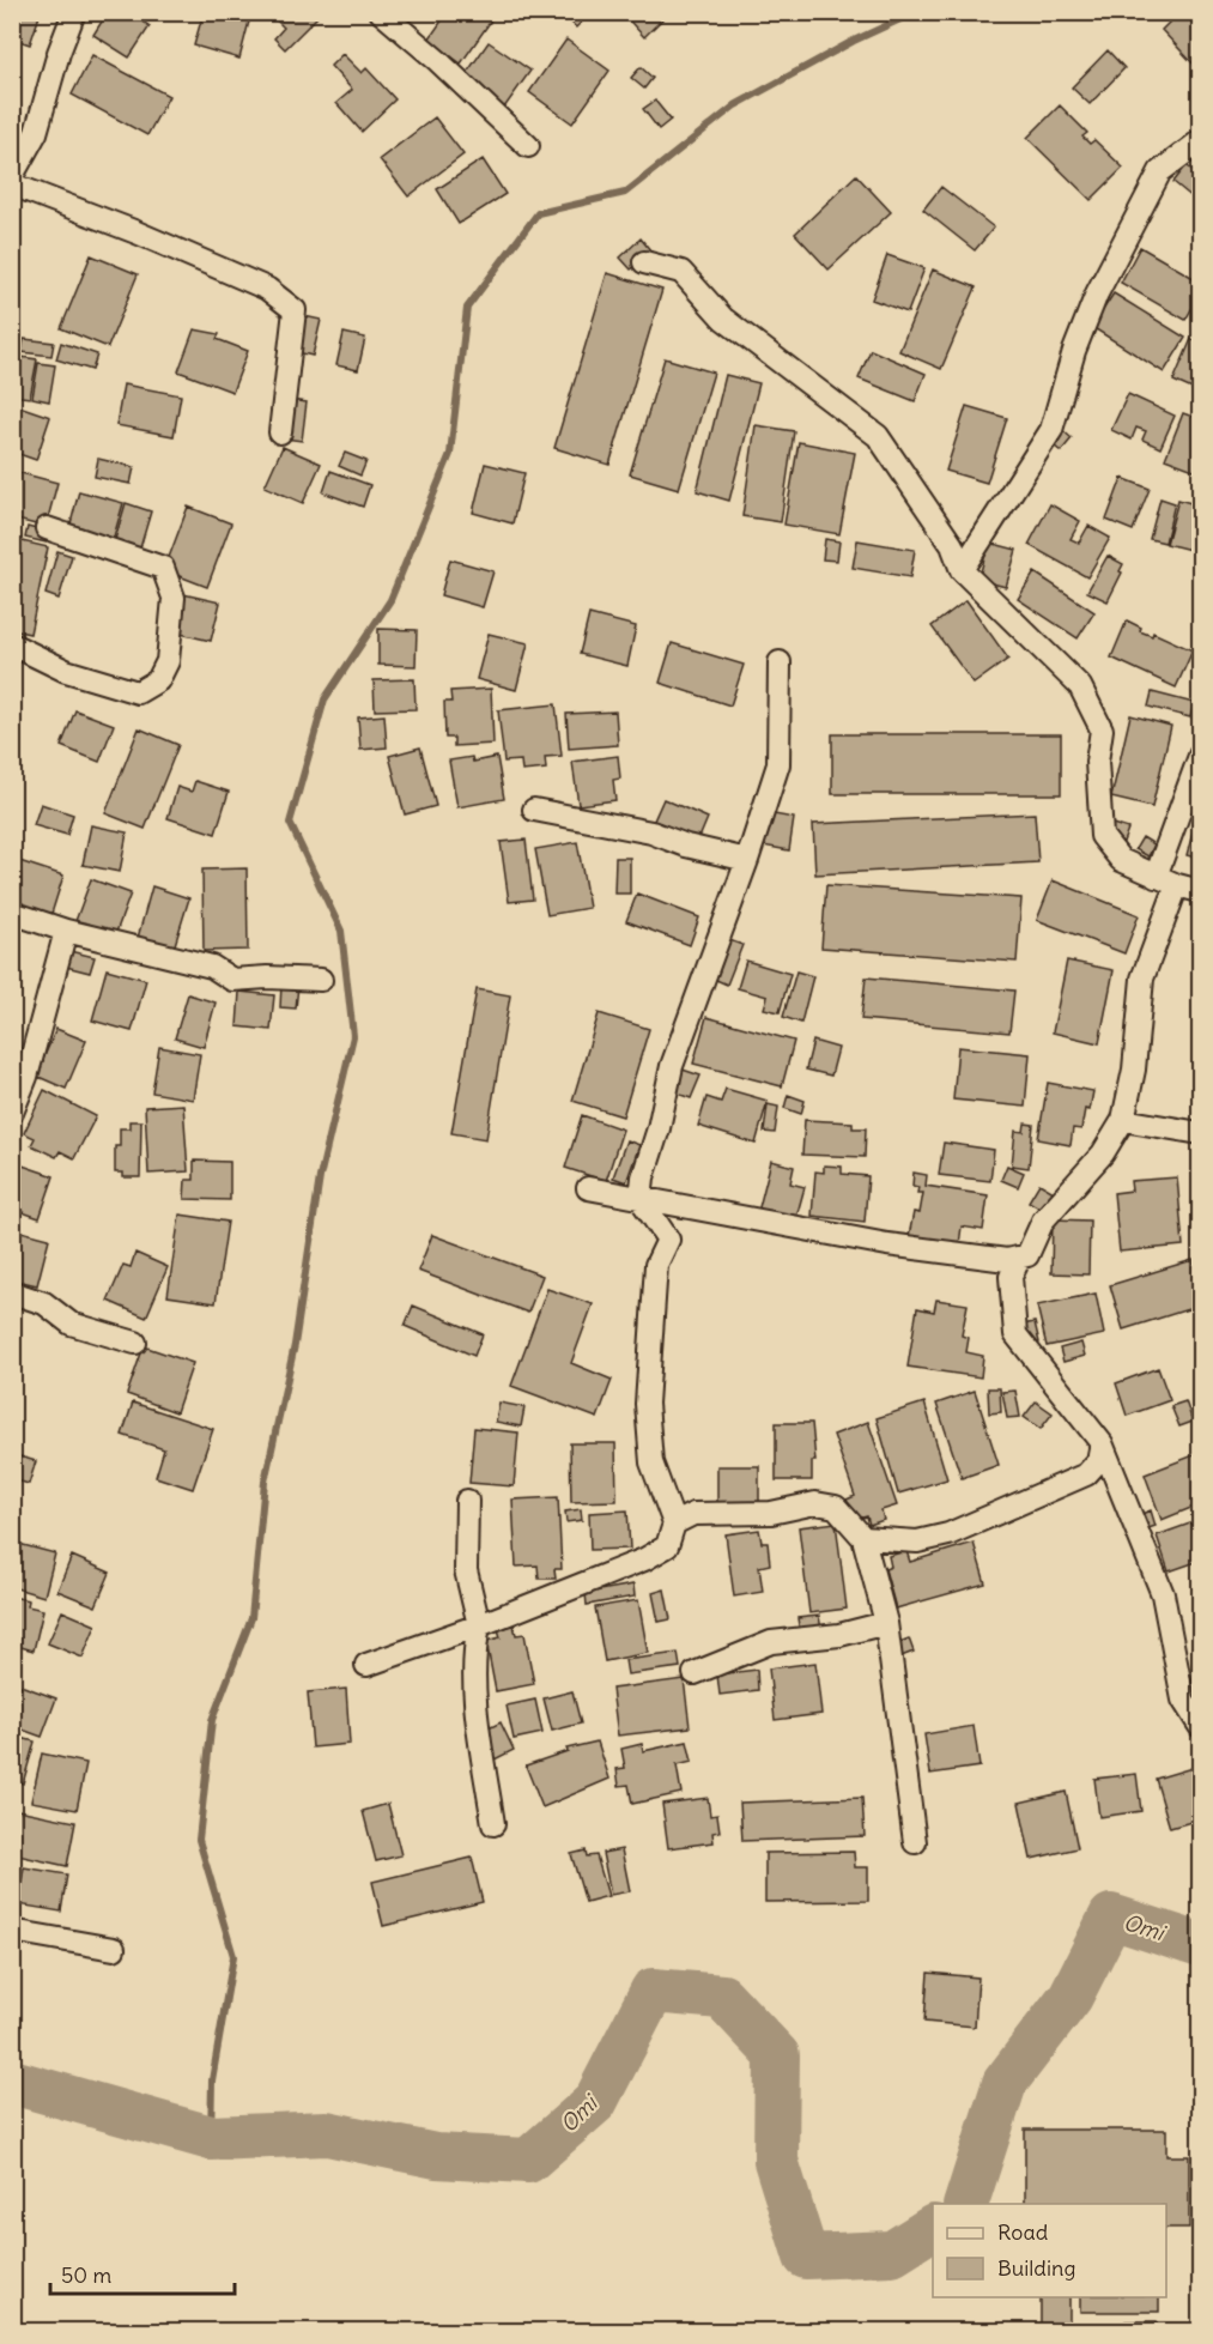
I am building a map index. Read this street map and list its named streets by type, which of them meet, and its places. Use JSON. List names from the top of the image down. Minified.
{"water":["Omi"],"legend":["Road","Building"],"scale_bar":"50 m"}
